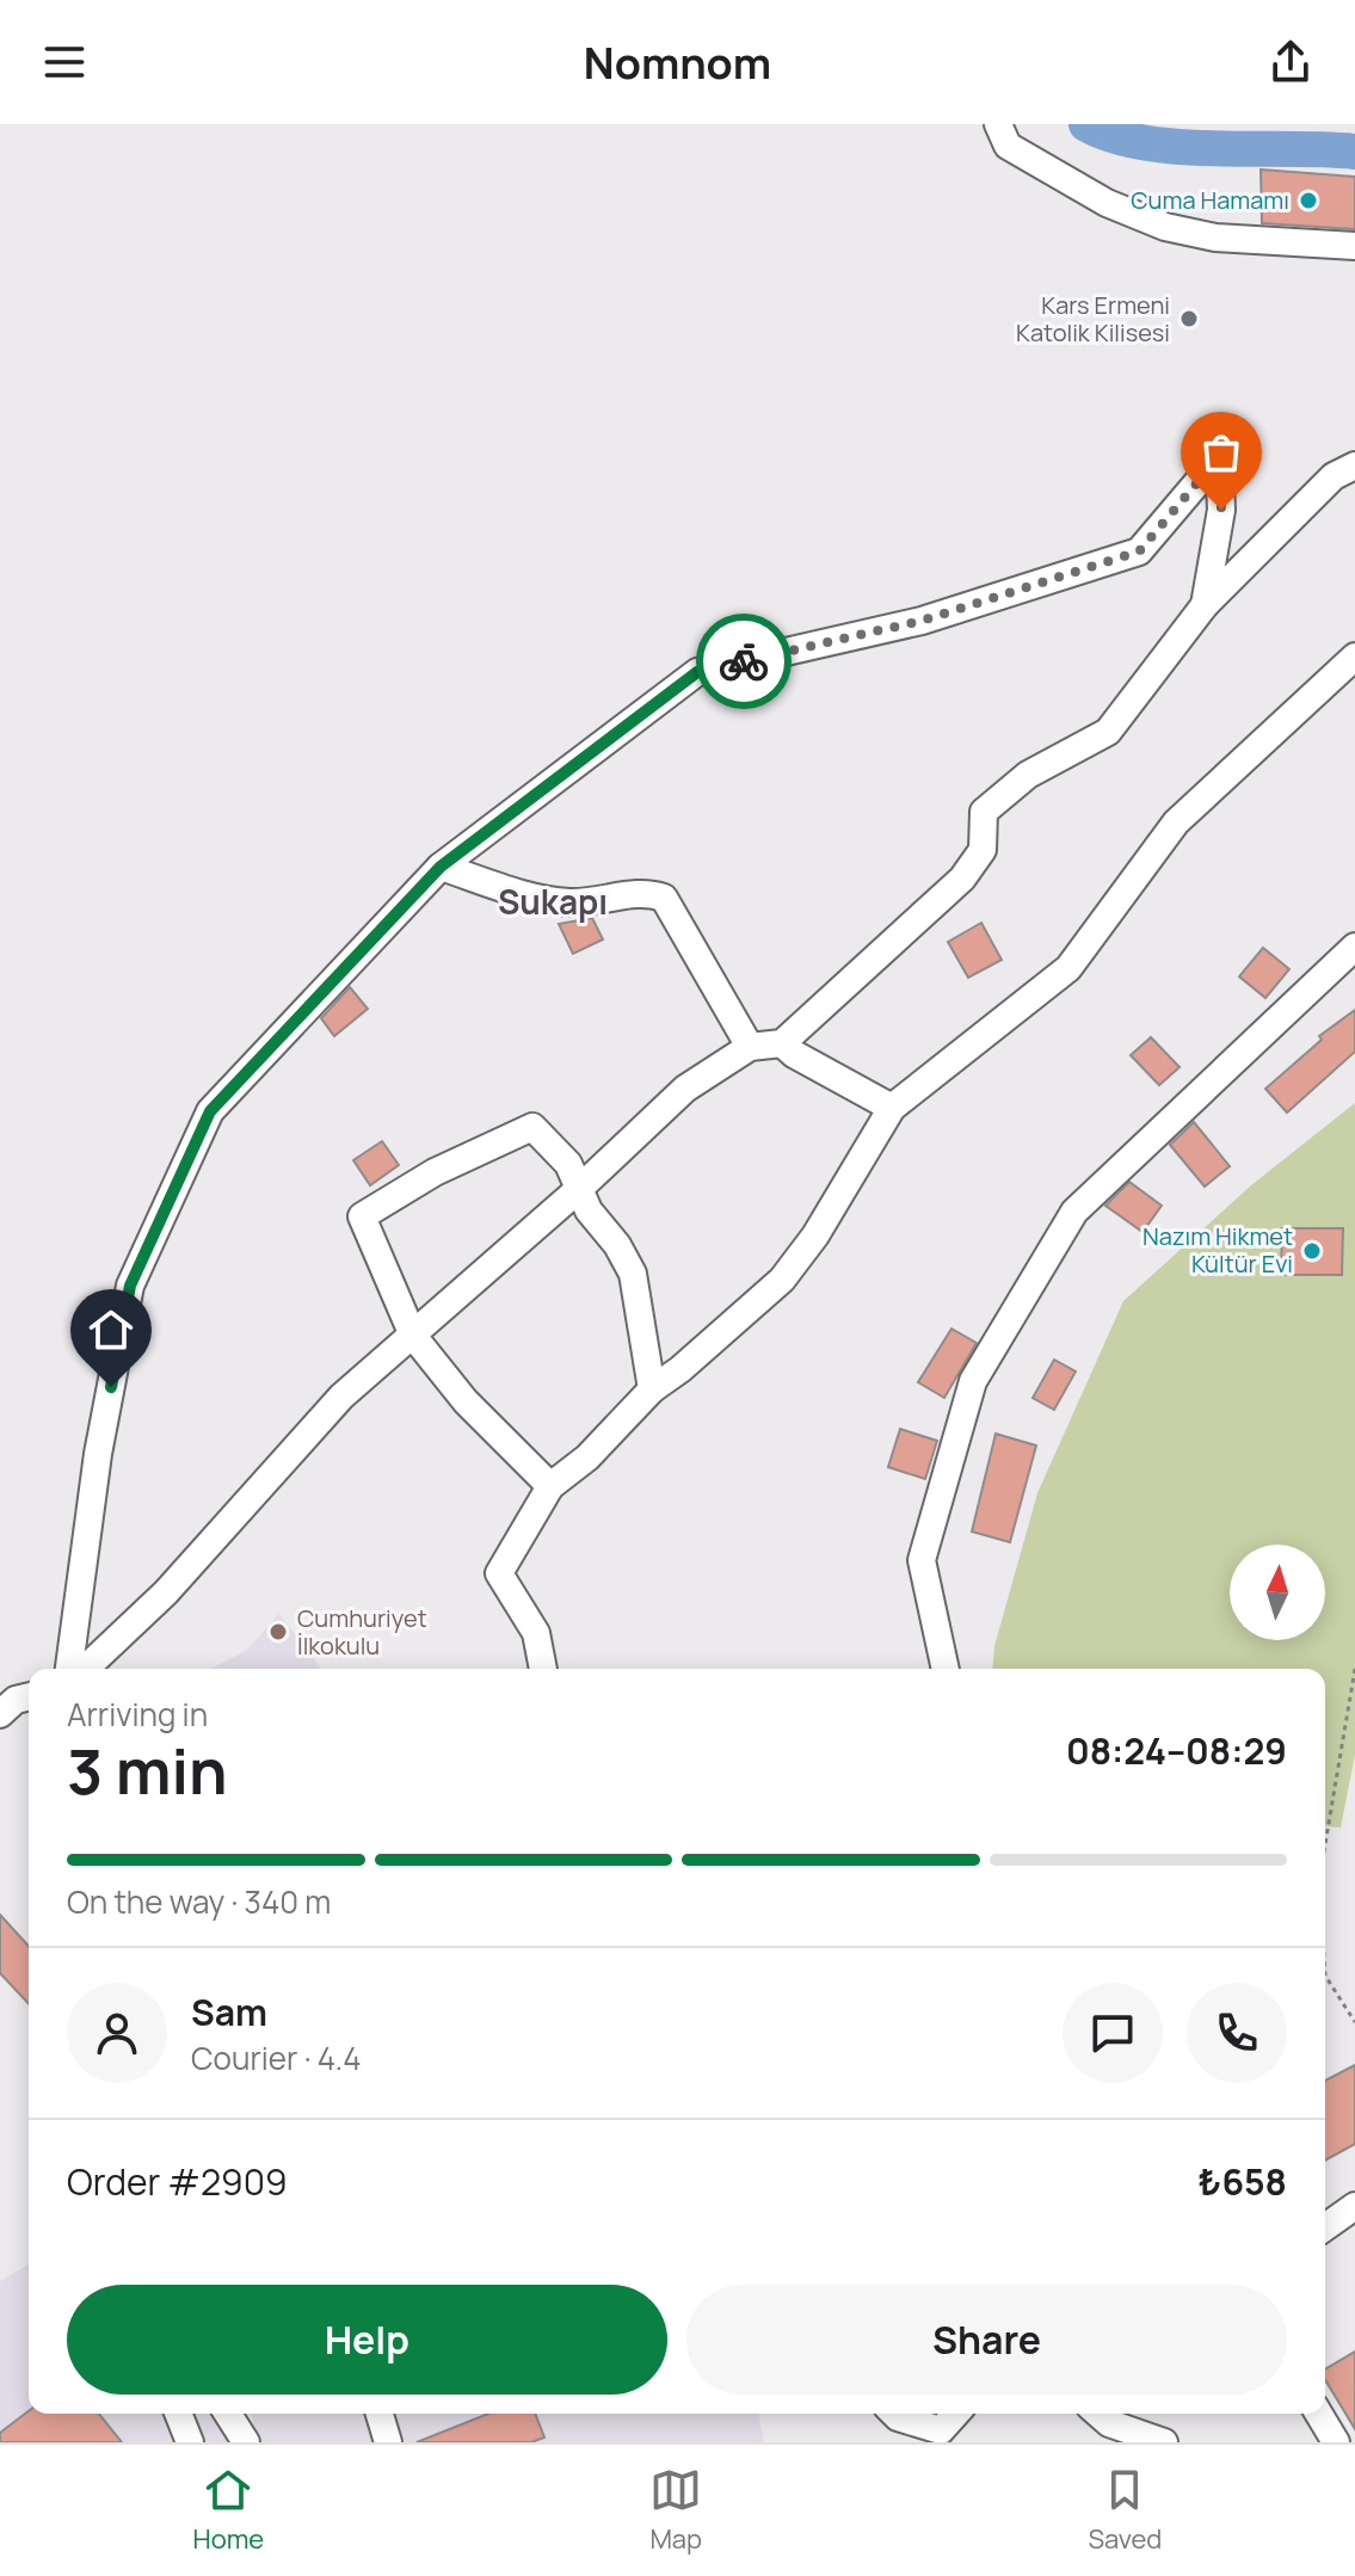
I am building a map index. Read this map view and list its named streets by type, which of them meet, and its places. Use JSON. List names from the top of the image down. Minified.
{"districts":["Sukapı"],"places":["Cuma Hamamı","Kars Ermeni Katolik Kilisesi","Nazım Hikmet Kültür Evi","Cumhuriyet İlkokulu"],"north":"top","page":{"header":"Nomnom","heading":["3 min","Arriving in","08:24–08:29"],"panel":["Sam","Courier · 4.4","Order #2909","₺658"],"bar":"On the way · 340 m","buttons":["Help","Share"],"tabs":["Home","Map","Saved"]}}
